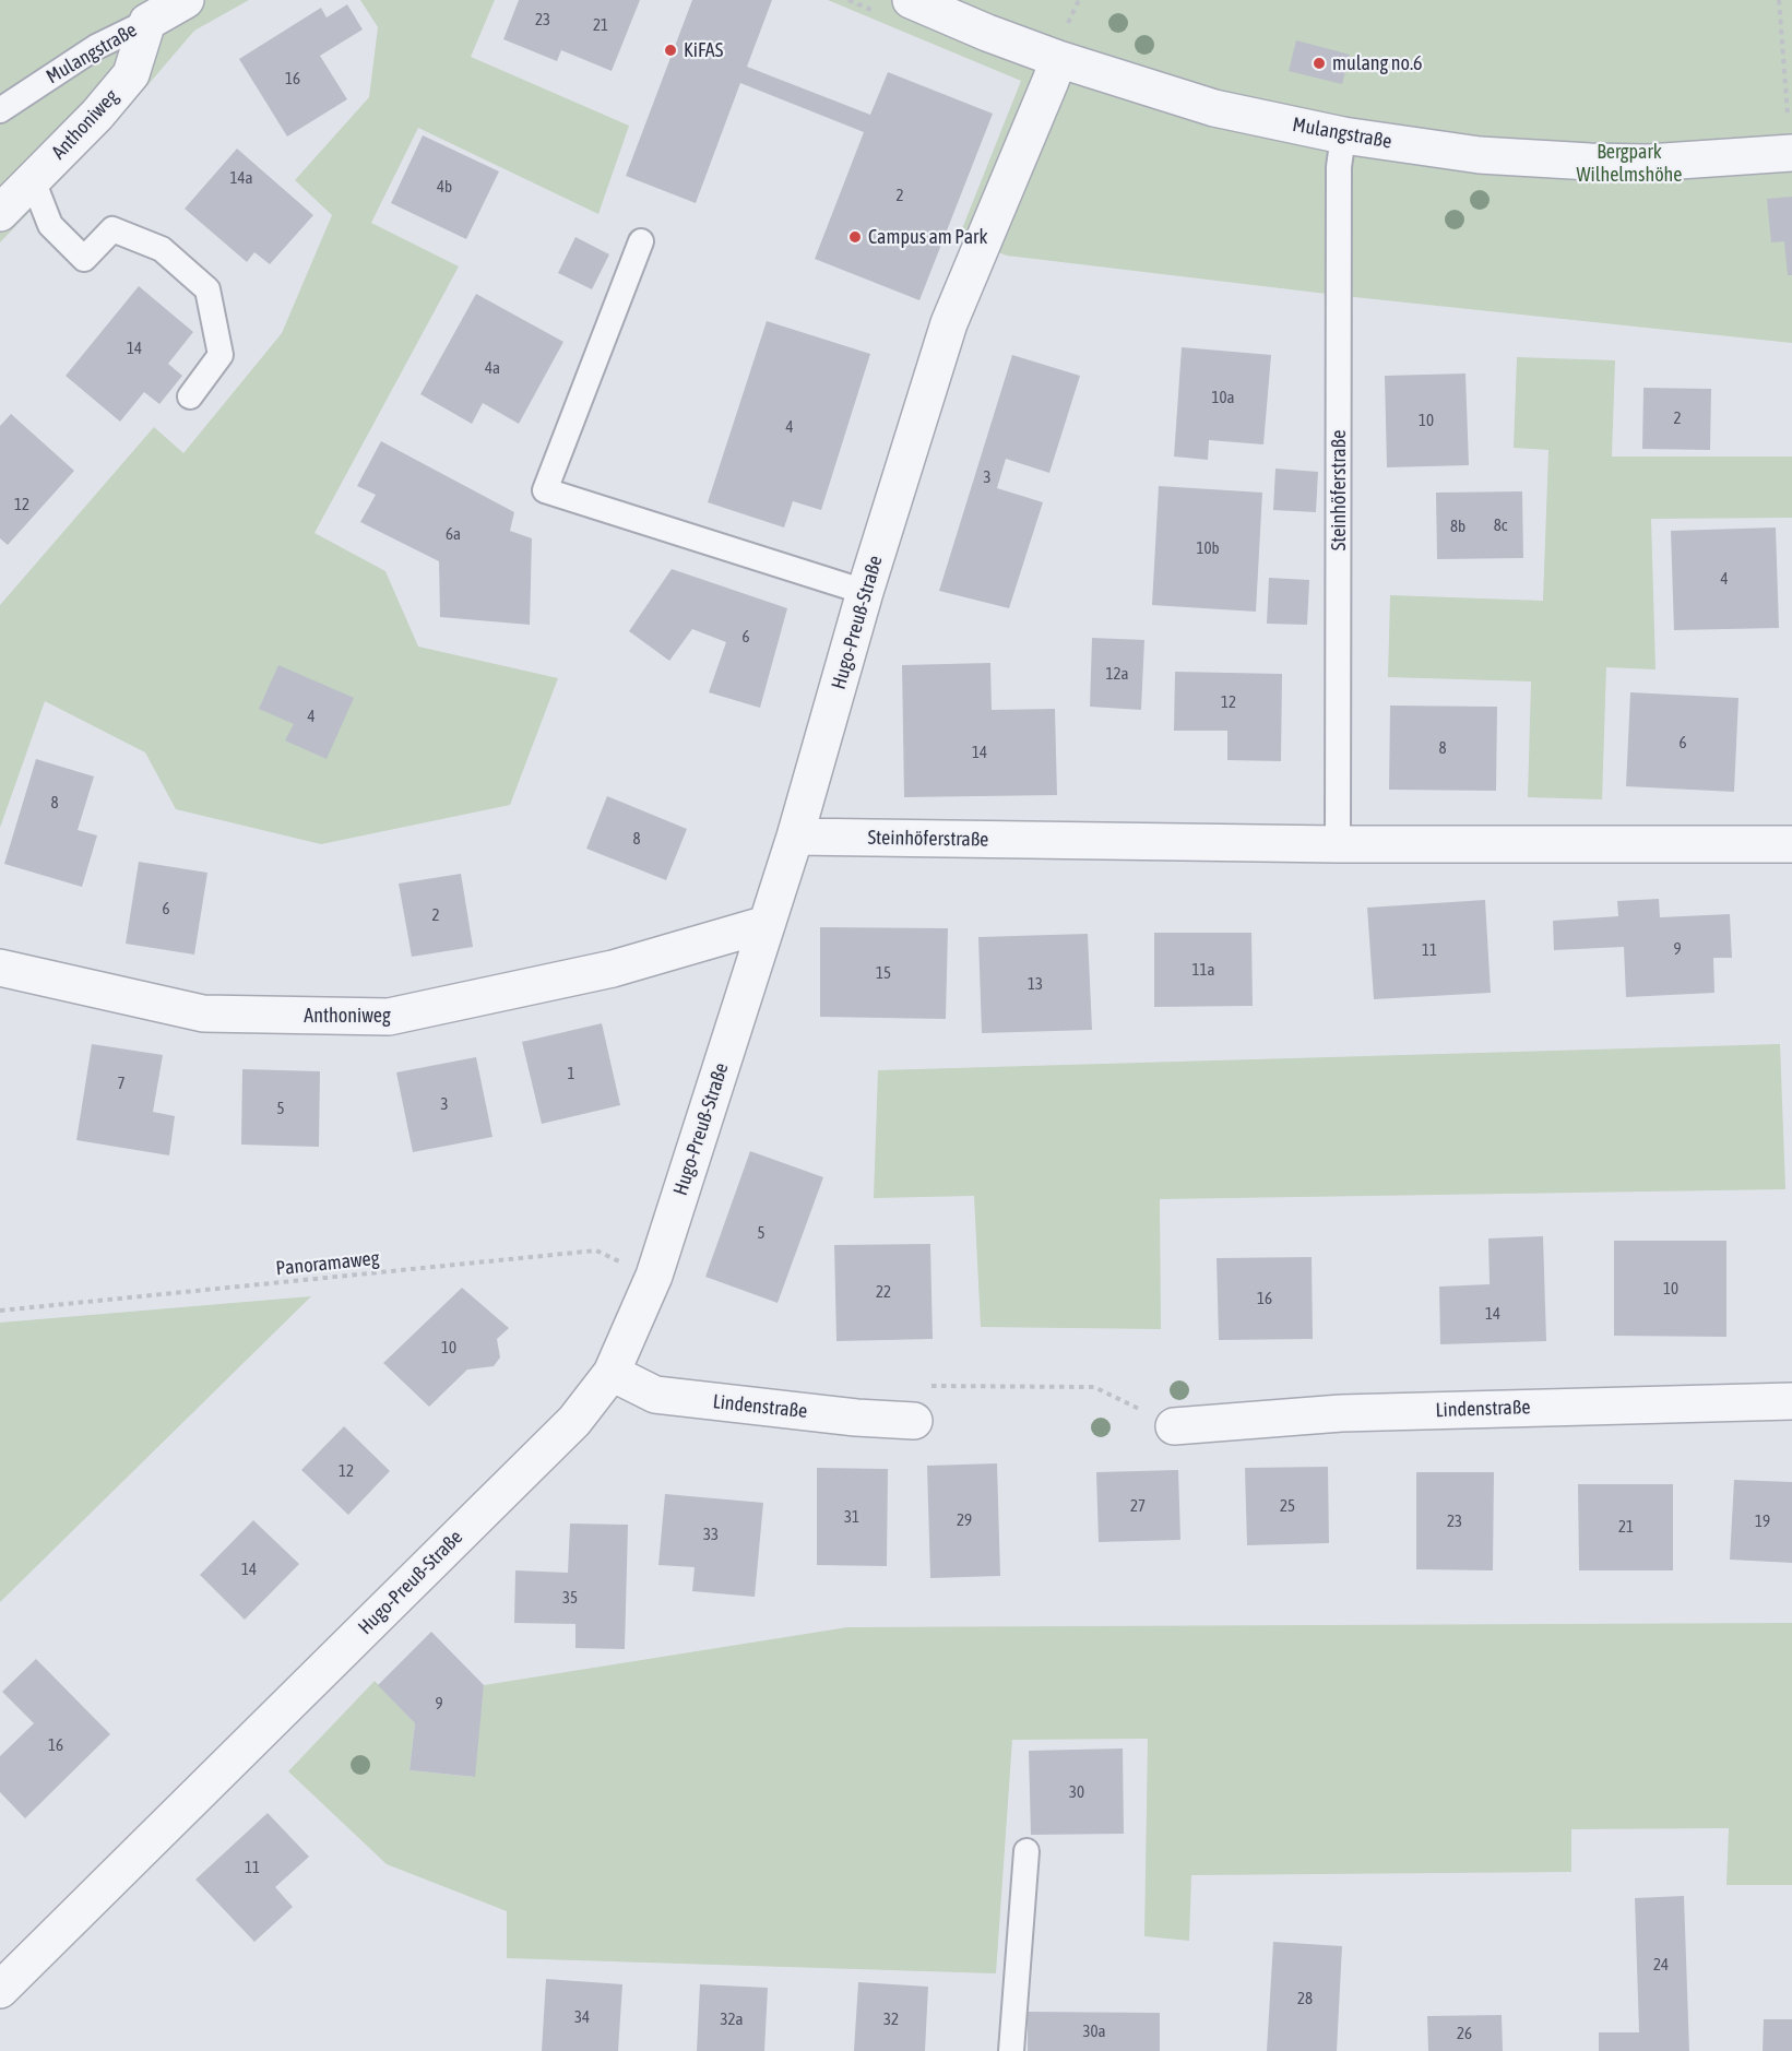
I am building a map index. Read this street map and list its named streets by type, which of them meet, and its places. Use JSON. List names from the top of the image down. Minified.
{"streets":{"street":["Mulangstraße","Anthoniweg","Steinhöferstraße","Hugo-Preuß-Straße","Lindenstraße"],"path":["Panoramaweg"]},"crossings":[["Mulangstraße","Anthoniweg"],["Mulangstraße","Steinhöferstraße"],["Mulangstraße","Hugo-Preuß-Straße"],["Anthoniweg","Hugo-Preuß-Straße"],["Steinhöferstraße","Hugo-Preuß-Straße"],["Hugo-Preuß-Straße","Panoramaweg"],["Hugo-Preuß-Straße","Lindenstraße"]],"parks":["Bergpark Wilhelmshöhe"],"places":["KiFAS","mulang no.6","Campus am Park"],"house_numbers":["23","21","16","14a","4b","2","14","4a","10a","2","10","4","3","12","8c","8b","6a","10b","4","6","12a","12","4","6","8","14","8","8","6","2","9","11","11a","15","13","1","7","3","5","5","10","22","16","14","10","12","27","25","31","29","23","19","21","33","14","35","9","16","30","11","24","28","34","32a","32","30a","26"]}
